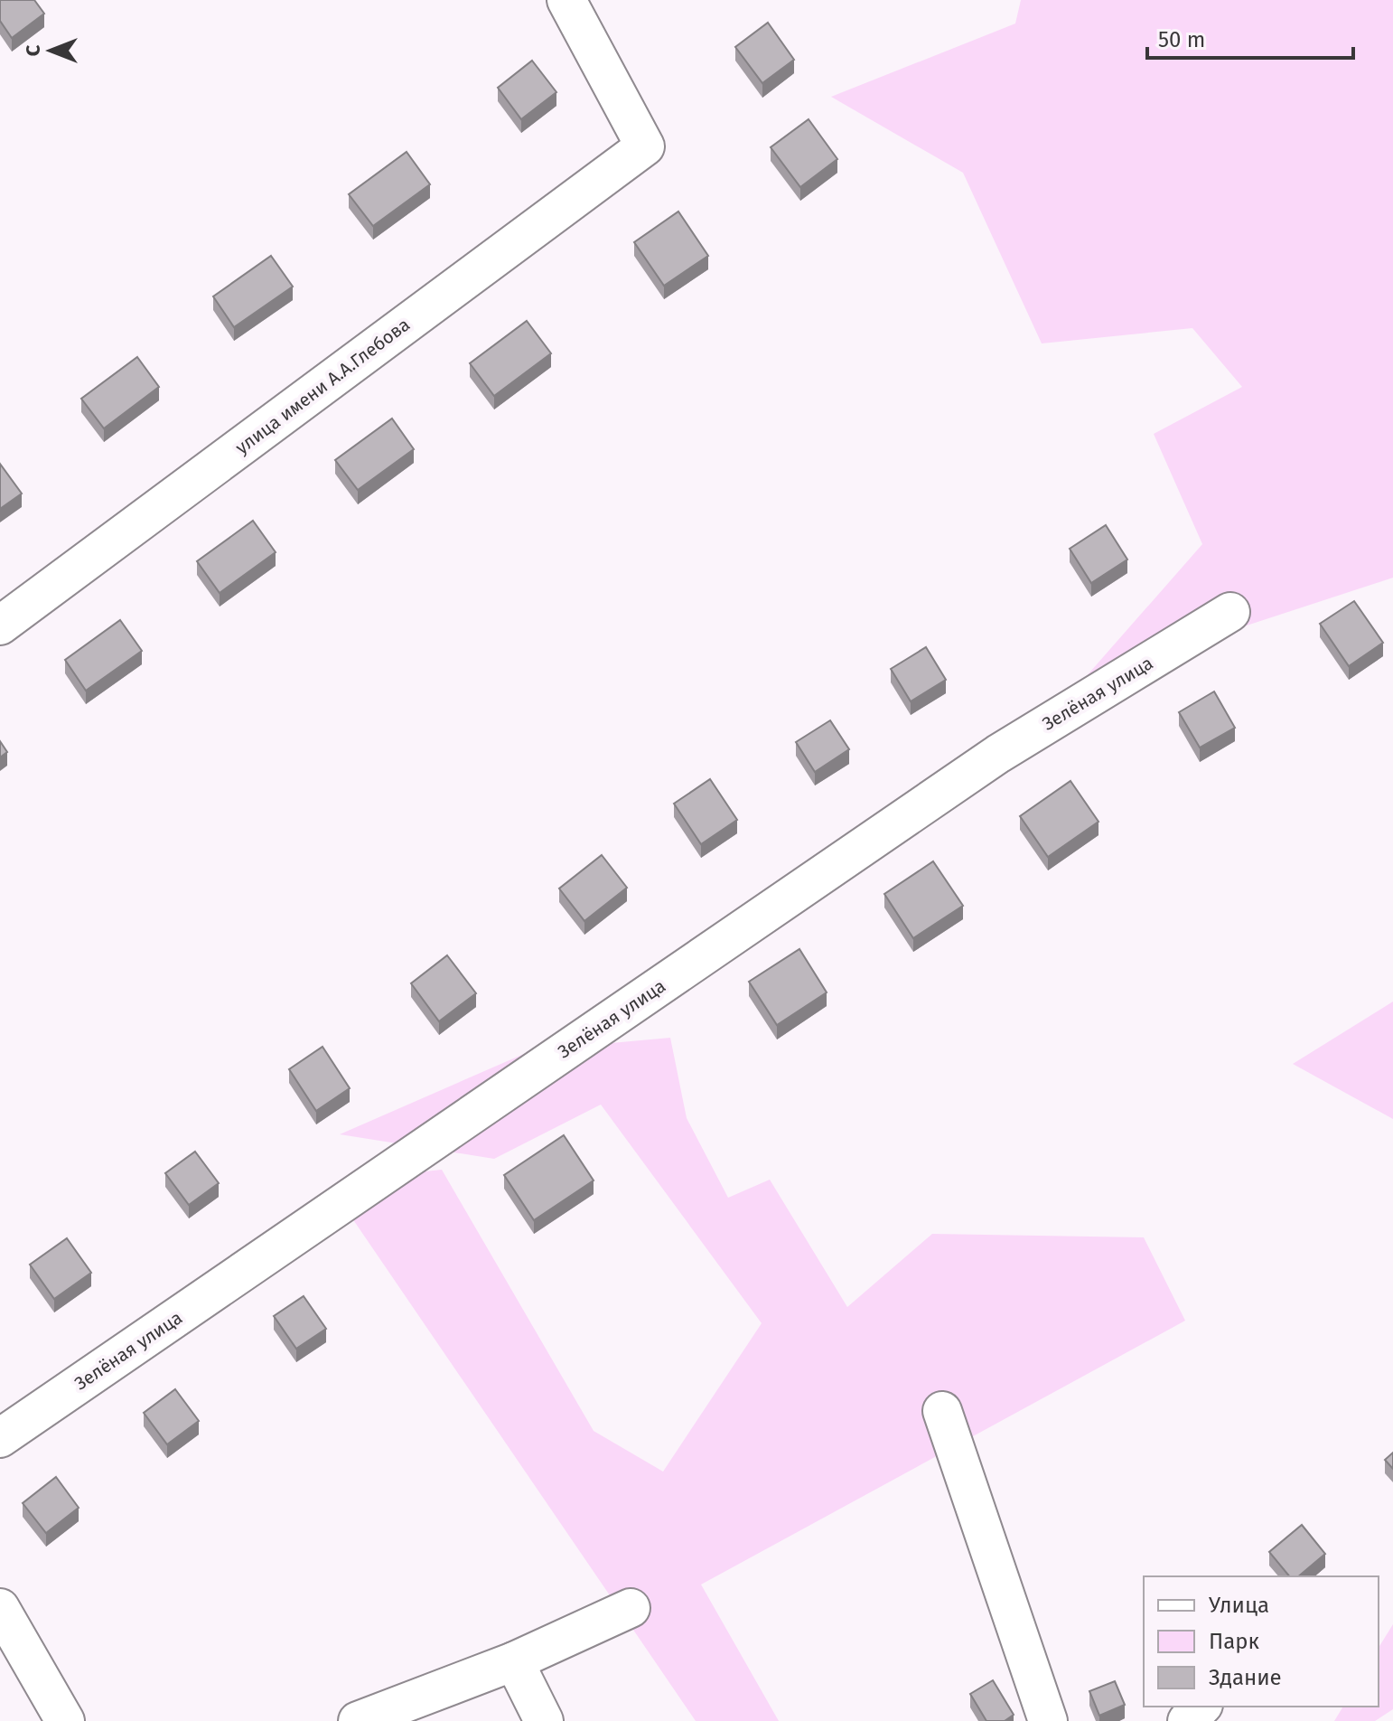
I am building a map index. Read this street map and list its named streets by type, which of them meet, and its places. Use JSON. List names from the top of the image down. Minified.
{"streets":{"street":["улица имени А.А.Глебова","Зелёная улица"]},"legend":["Улица","Парк","Здание"],"scale_bar":"50 m","north":"left"}
